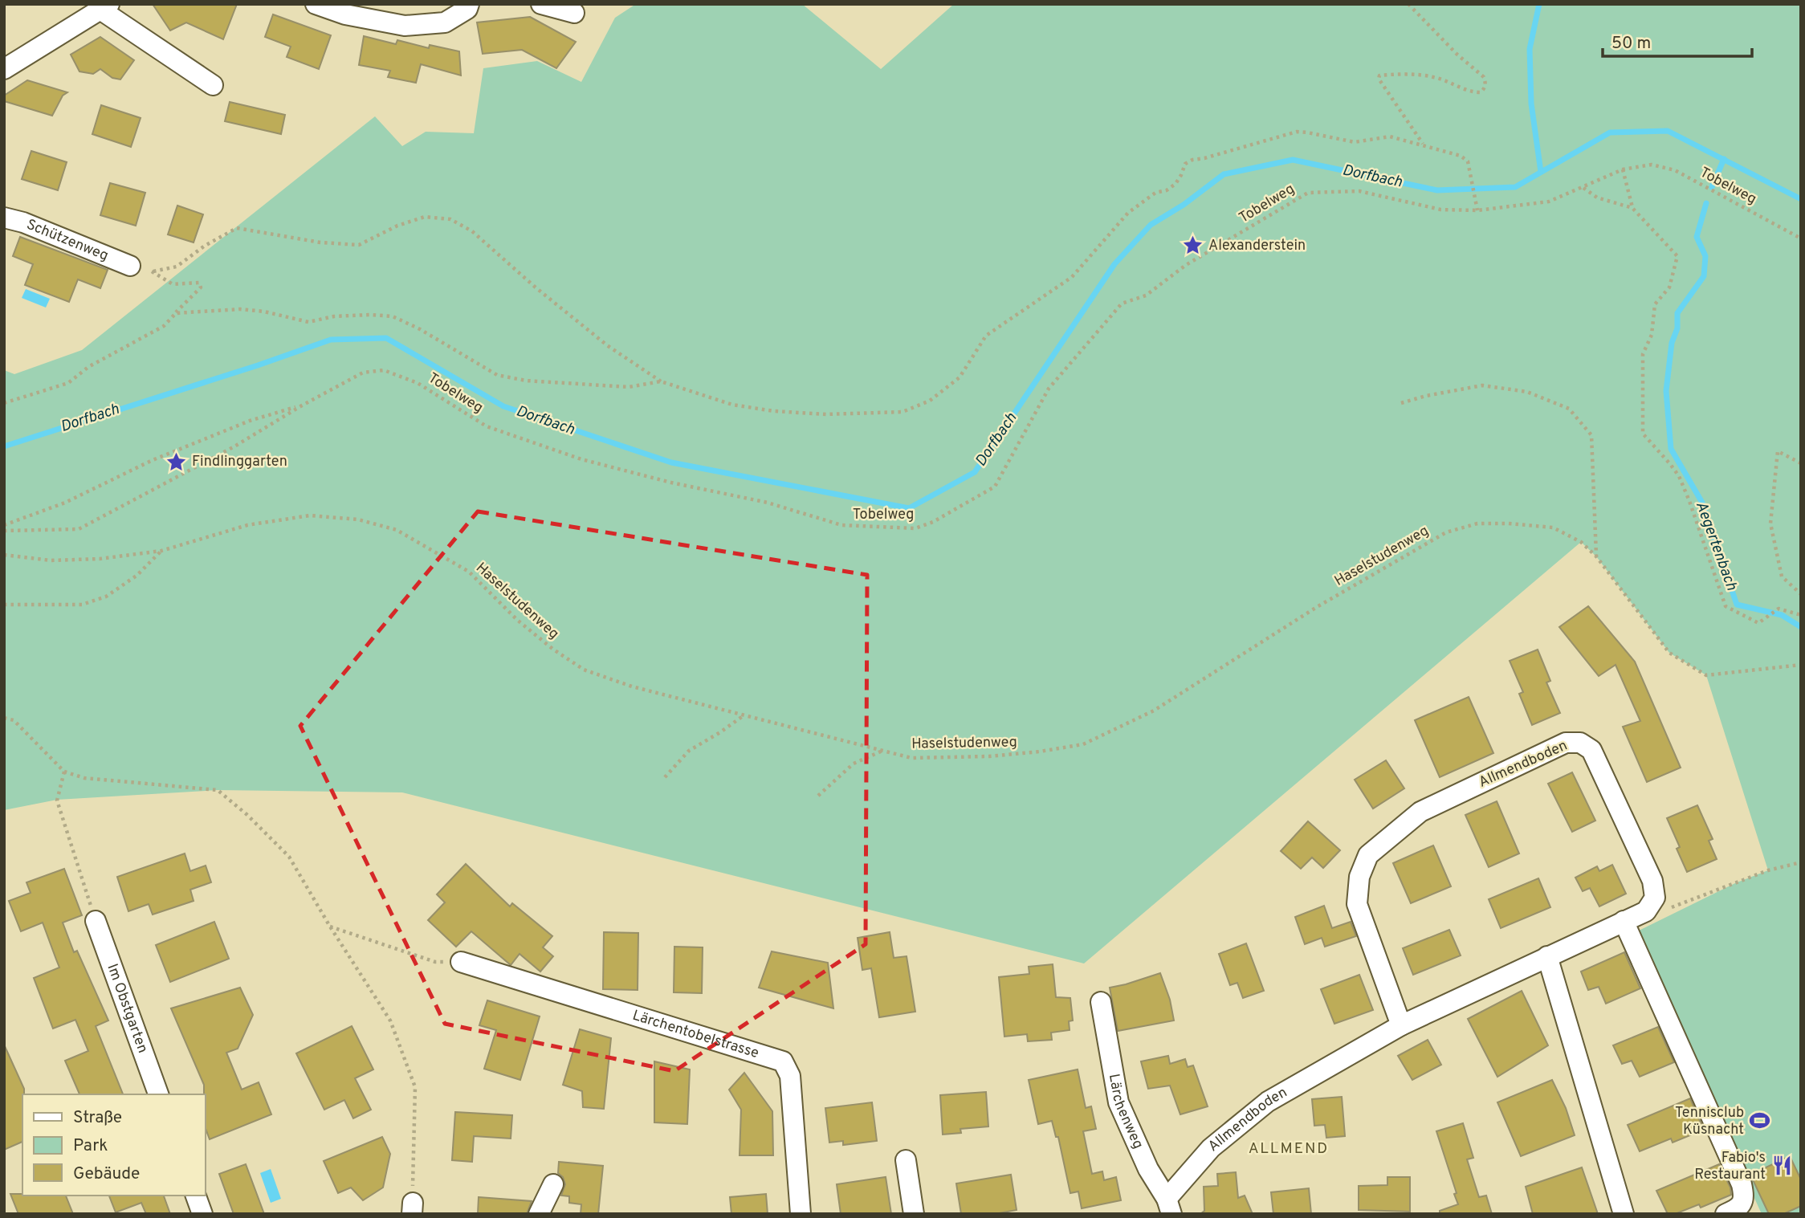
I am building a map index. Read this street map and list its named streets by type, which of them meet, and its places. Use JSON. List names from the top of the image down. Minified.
{"streets":{"street":["Schützenweg","Allmendboden","Im Obstgarten","Lärchentobelstrasse","Lärchenweg"],"path":["Tobelweg","Haselstudenweg"]},"crossings":[["Allmendboden","Lärchenweg"]],"districts":["ALLMEND"],"water":["Dorfbach","Aegertenbach"],"places":{"place":["Alexanderstein","Findlinggarten"],"sports":["Tennisclub Küsnacht"],"restaurant":["Fabio's Restaurant"]},"legend":["Straße","Park","Gebäude"],"scale_bar":"50 m"}
